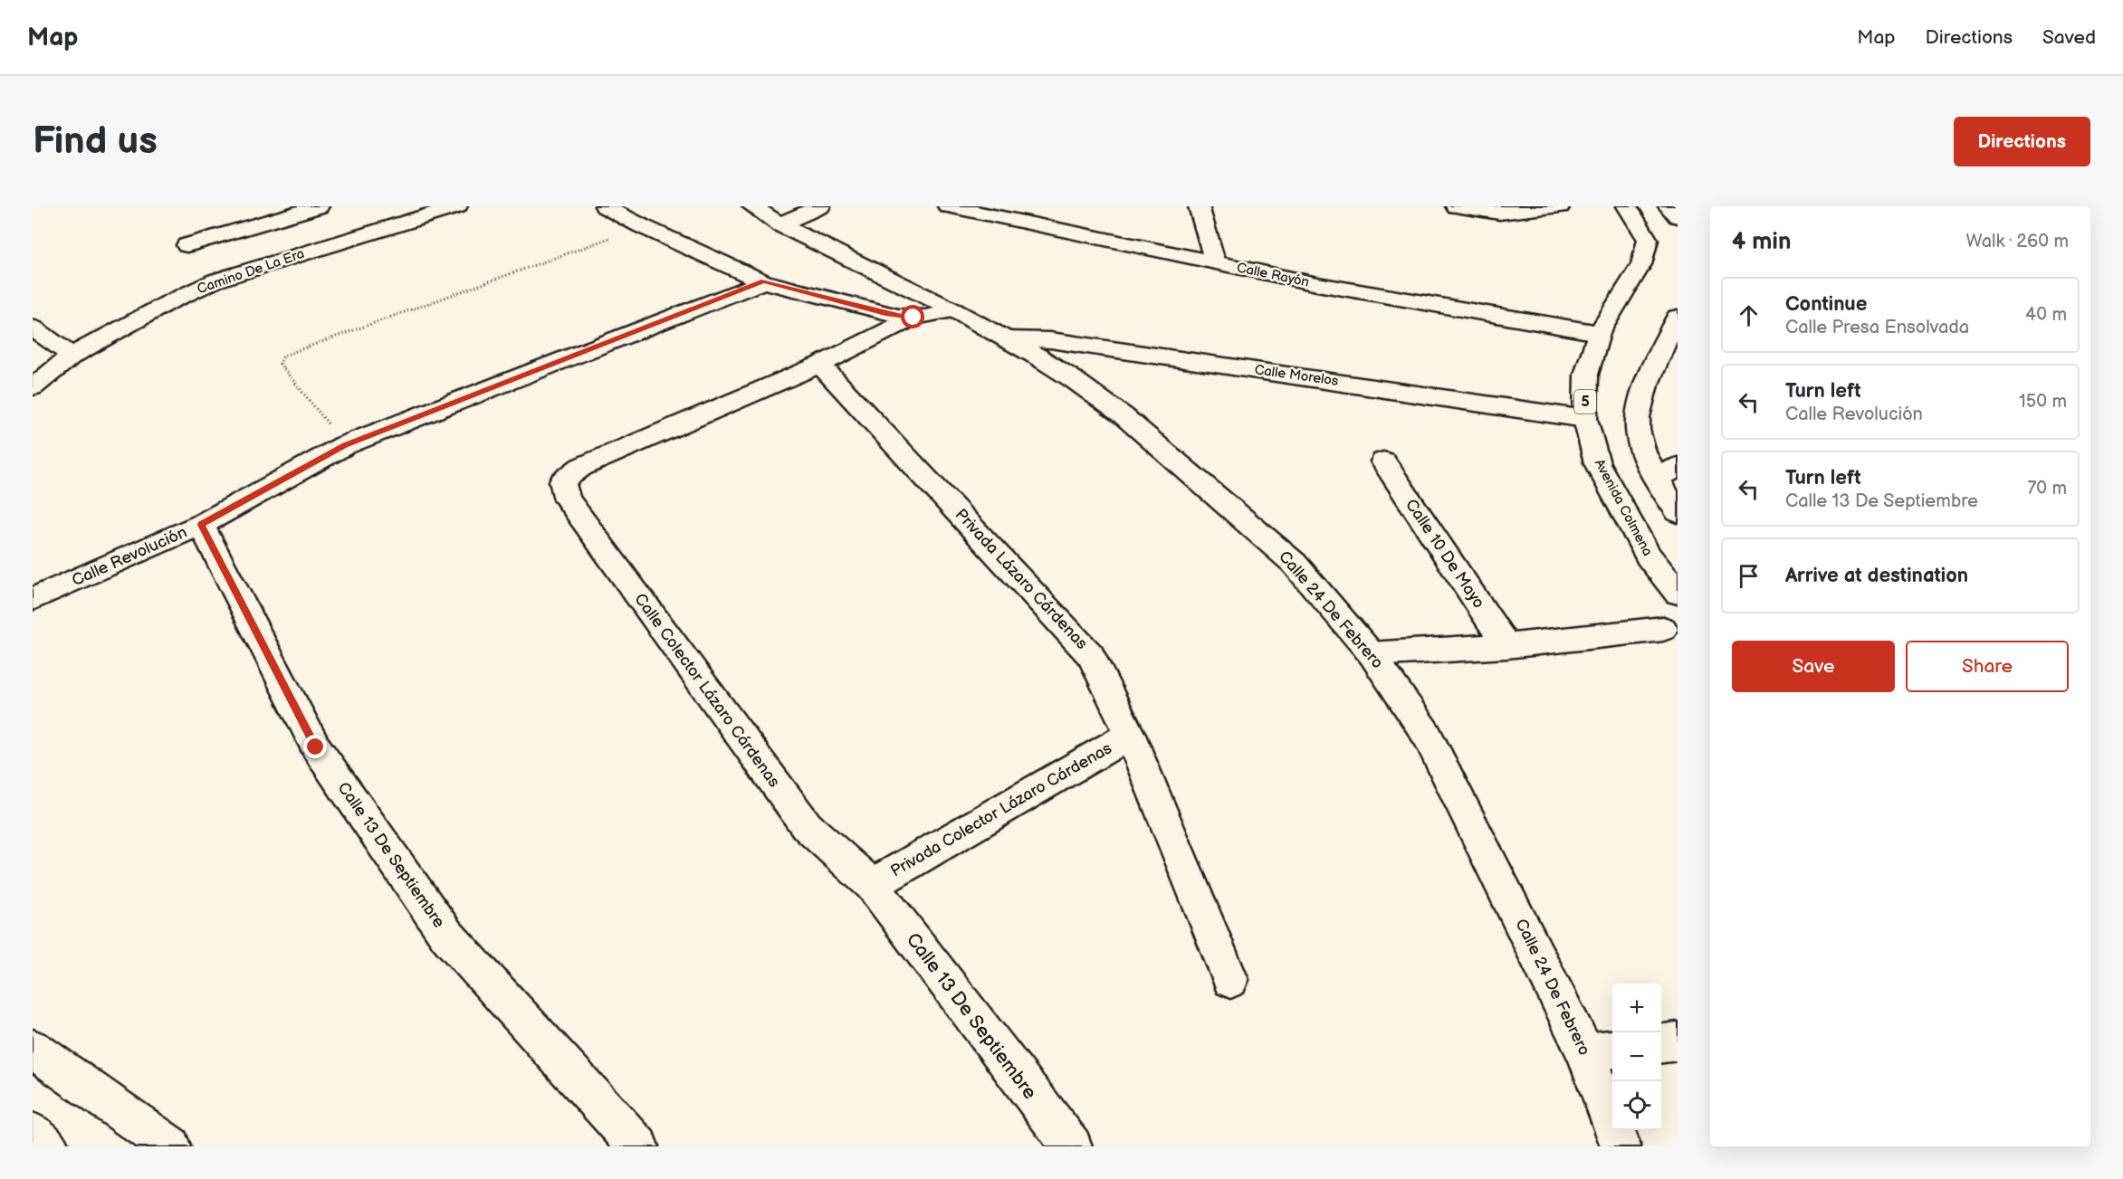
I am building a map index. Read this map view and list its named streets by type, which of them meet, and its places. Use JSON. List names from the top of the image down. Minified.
{"streets":{"street":["Camino De La Era","Calle Rayón","Calle Morelos","5","Avenida Colmena","Calle 10 De Mayo","Calle Revolución","Privada Lázaro Cárdenas","Calle 24 De Febrero","Calle Colector Lázaro Cárdenas","Privada Colector Lázaro Cárdenas","Calle 13 De Septiembre"]},"crossings":[["Calle Rayón","Avenida Colmena"],["Calle Morelos","Avenida Colmena"],["Calle Morelos","Calle 24 De Febrero"],["Calle Revolución","Calle 13 De Septiembre"],["Privada Lázaro Cárdenas","Calle Colector Lázaro Cárdenas"],["Privada Lázaro Cárdenas","Privada Colector Lázaro Cárdenas"],["Calle Colector Lázaro Cárdenas","Privada Colector Lázaro Cárdenas"],["Calle Colector Lázaro Cárdenas","Calle 13 De Septiembre"],["Privada Colector Lázaro Cárdenas","Calle 13 De Septiembre"]],"page":{"header":"Map","nav":["Map","Directions","Saved"],"buttons":["Directions",["Save","Share"]],"title":"Find us","heading":["4 min","Walk · 260 m"],"list":[["Continue","Calle Presa Ensolvada","40 m"],["Turn left","Calle Revolución","150 m"],["Turn left","Calle 13 De Septiembre","70 m"],"Arrive at destination"],"map_buttons":["+","−"]}}
